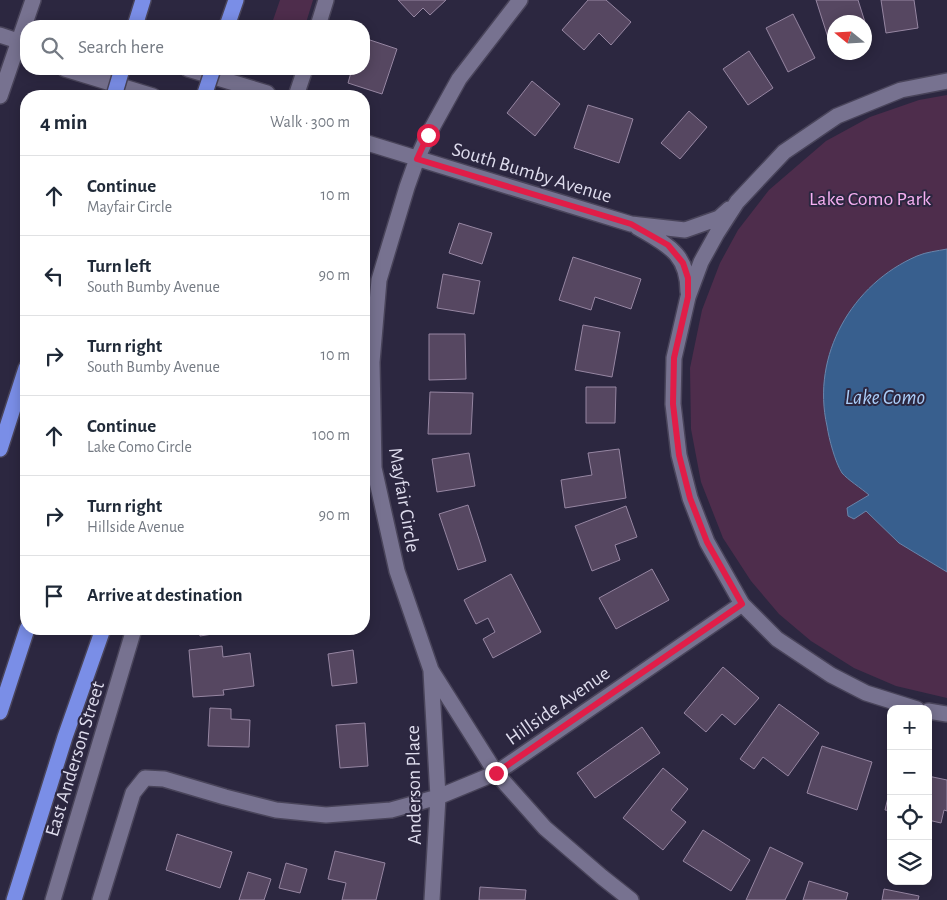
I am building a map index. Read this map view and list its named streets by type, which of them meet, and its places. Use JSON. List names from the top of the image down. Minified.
{"streets":{"street":["South Bumby Avenue","Mayfair Circle","Hillside Avenue","East Anderson Street","Anderson Place"]},"crossings":[["South Bumby Avenue","Mayfair Circle"],["Mayfair Circle","Hillside Avenue"],["Mayfair Circle","Anderson Place"],["Hillside Avenue","Anderson Place"]],"water":["Lake Como"],"parks":["Lake Como Park"],"north":"left","page":{"search":"Search here","heading":["4 min","Walk · 300 m"],"list":[["Continue","Mayfair Circle","10 m"],["Turn left","South Bumby Avenue","90 m"],["Turn right","South Bumby Avenue","10 m"],["Continue","Lake Como Circle","100 m"],["Turn right","Hillside Avenue","90 m"],"Arrive at destination"],"map_buttons":["+","−"]}}
